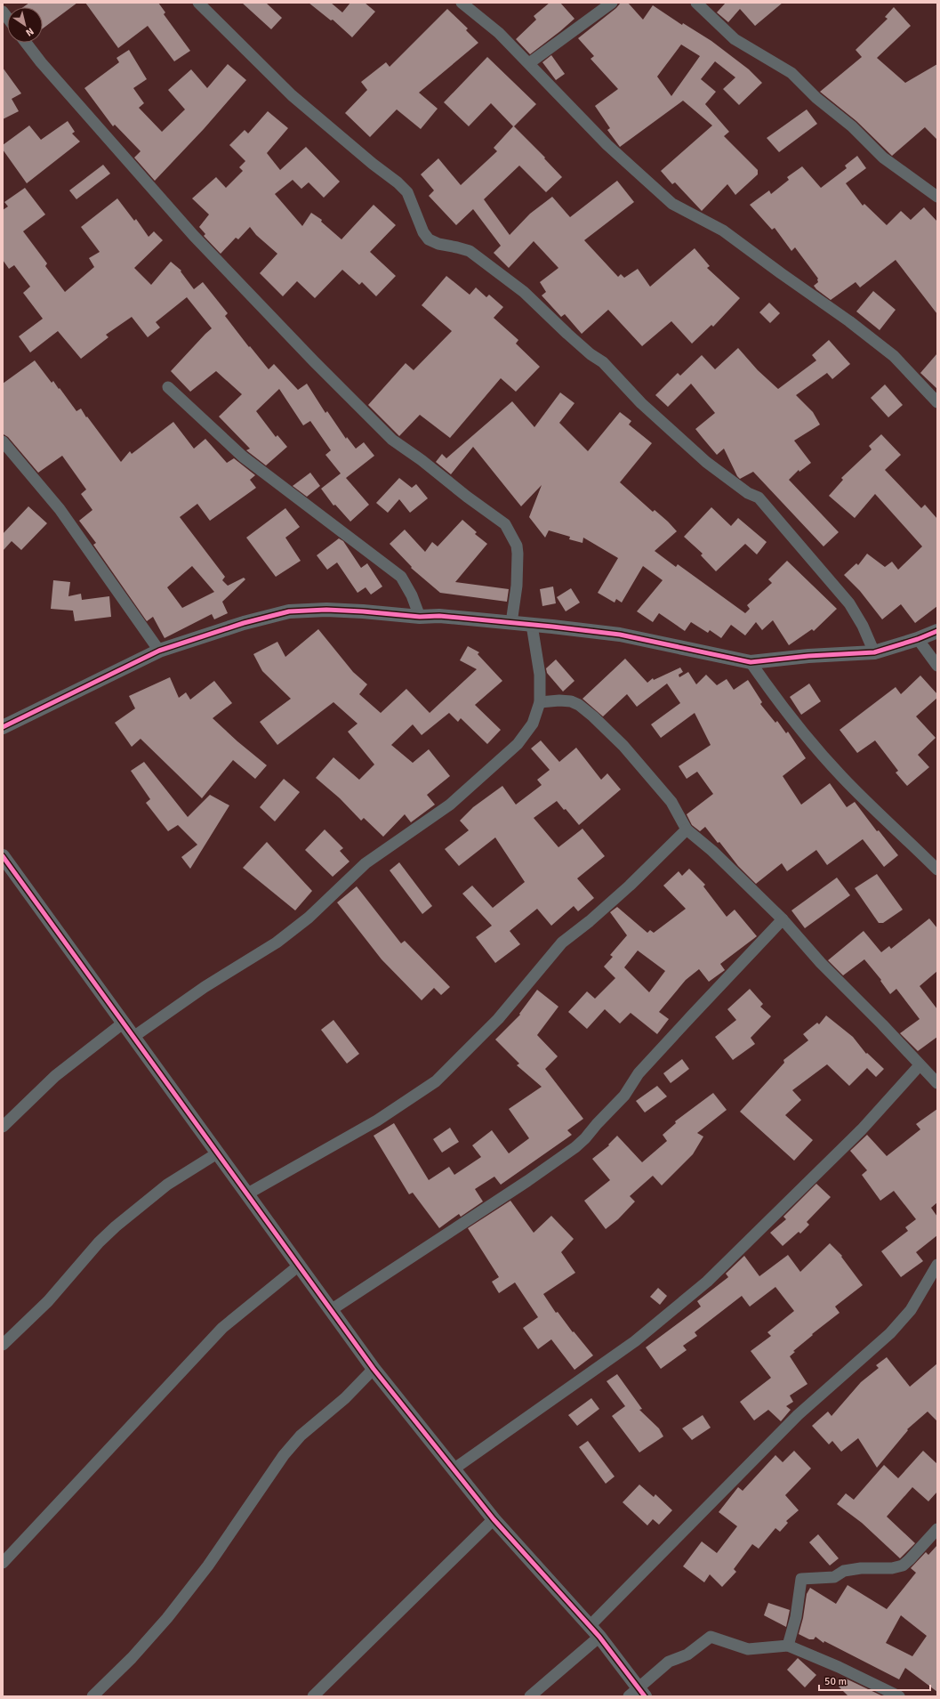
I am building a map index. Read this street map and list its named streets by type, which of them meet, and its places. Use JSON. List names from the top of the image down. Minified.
{"scale_bar":"50 m","north":"bottom right"}
